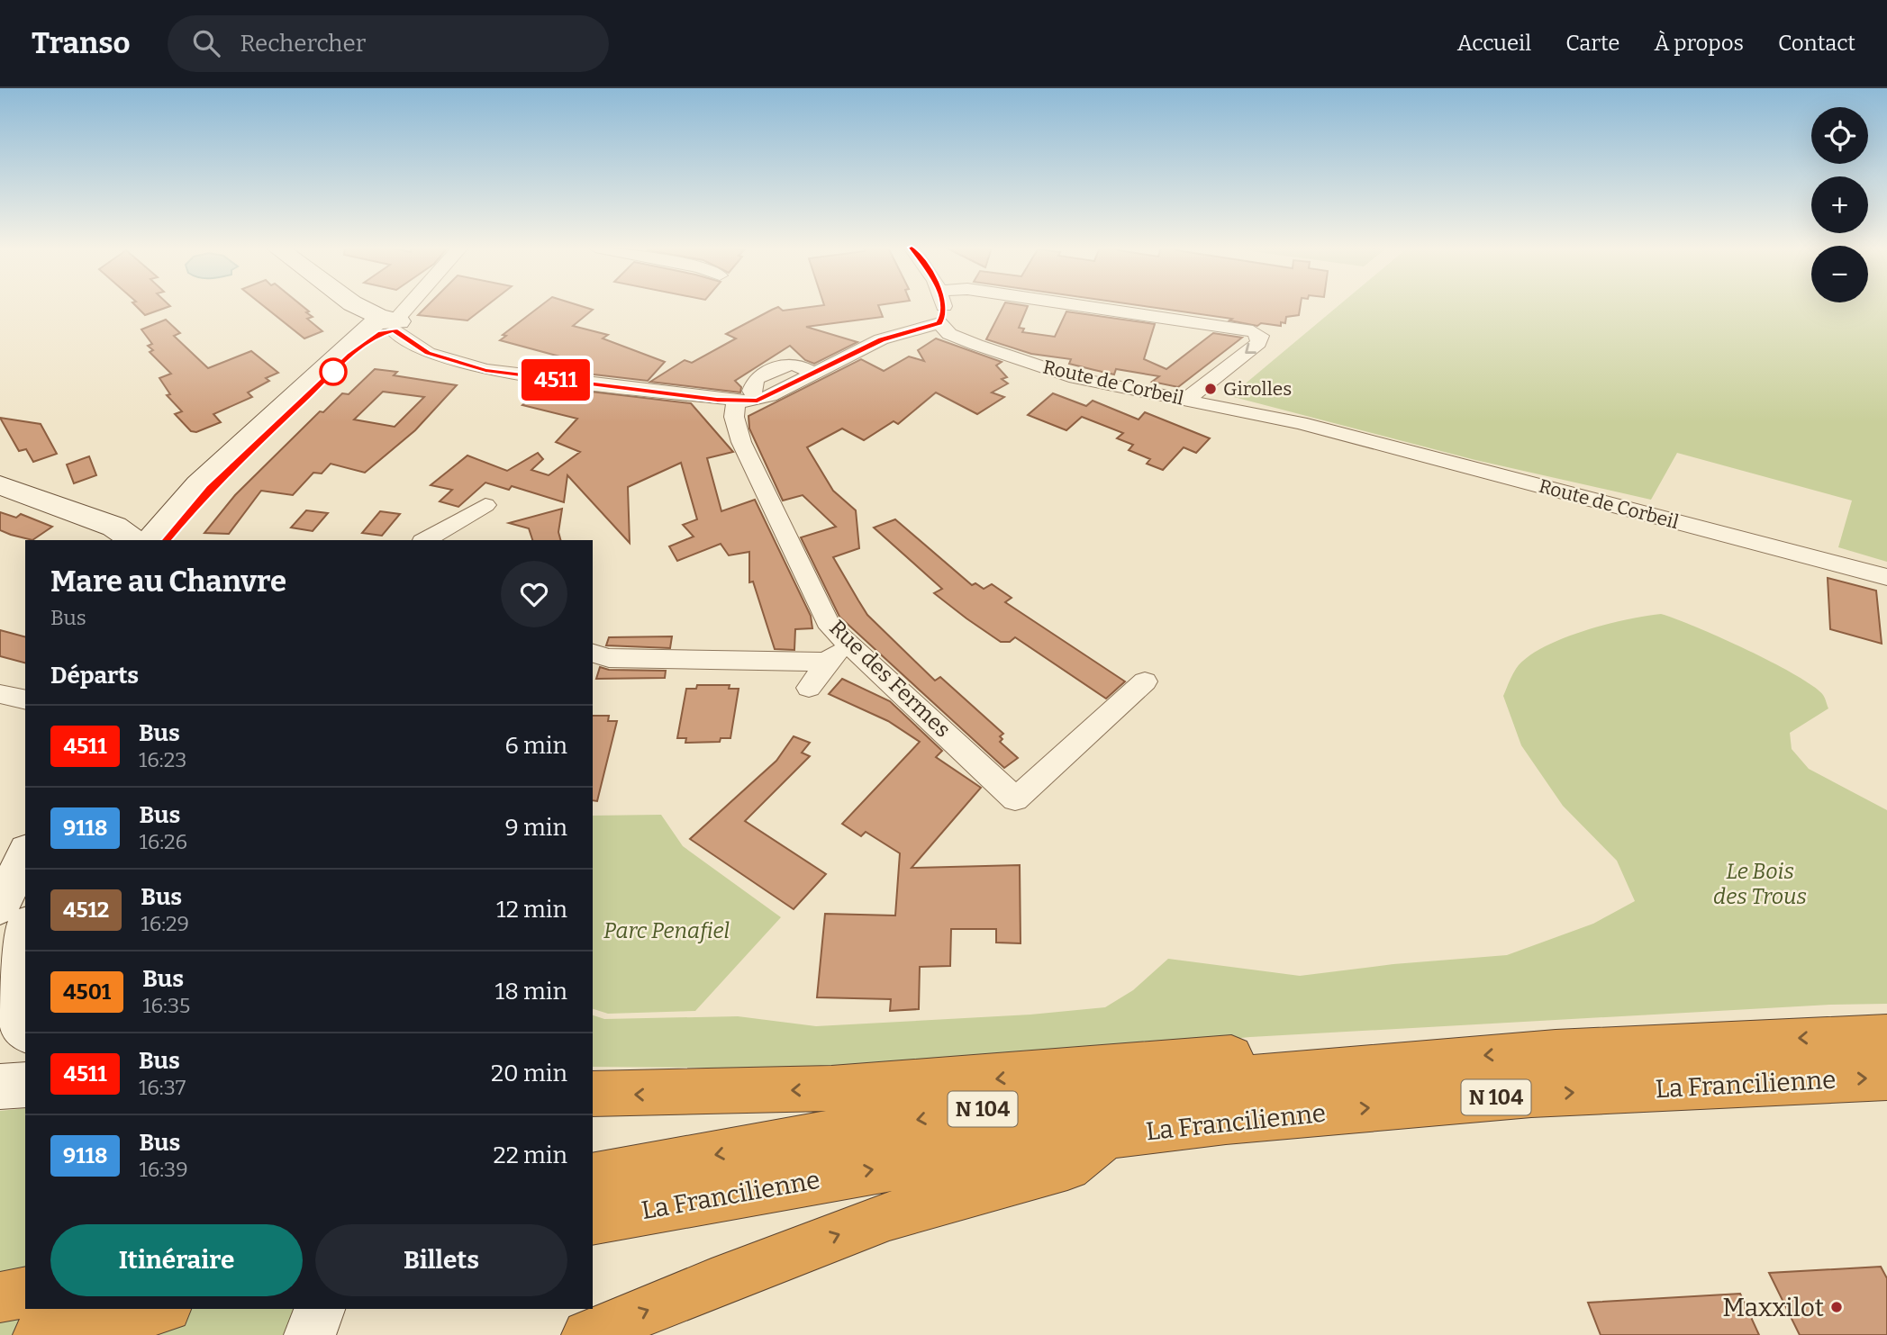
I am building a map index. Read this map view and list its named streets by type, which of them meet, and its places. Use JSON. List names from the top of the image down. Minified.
{"streets":{"highway":["La Francilienne","N 104"],"street":["Route de Corbeil","Rue des Fermes"]},"crossings":[["Route de Corbeil","Rue des Fermes"]],"parks":["Le Bois des Trous","Parc Penafiel"],"places":["Girolles","Maxxilot"],"lines":["bus line 4511"],"page":{"header":"Transo","search":"Rechercher","nav":["Accueil","Carte","À propos","Contact"],"on_map":"4511","map_buttons":["+","−"],"heading":[["Mare au Chanvre","Bus"],"Départs"],"list":[{"mark":"4511","name":"Bus","note":"16:23","value":"6 min"},{"mark":"9118","name":"Bus","note":"16:26","value":"9 min"},{"mark":"4512","name":"Bus","note":"16:29","value":"12 min"},{"mark":"4501","name":"Bus","note":"16:35","value":"18 min"},{"mark":"4511","name":"Bus","note":"16:37","value":"20 min"},{"mark":"9118","name":"Bus","note":"16:39","value":"22 min"}],"buttons":["Itinéraire","Billets"]}}
